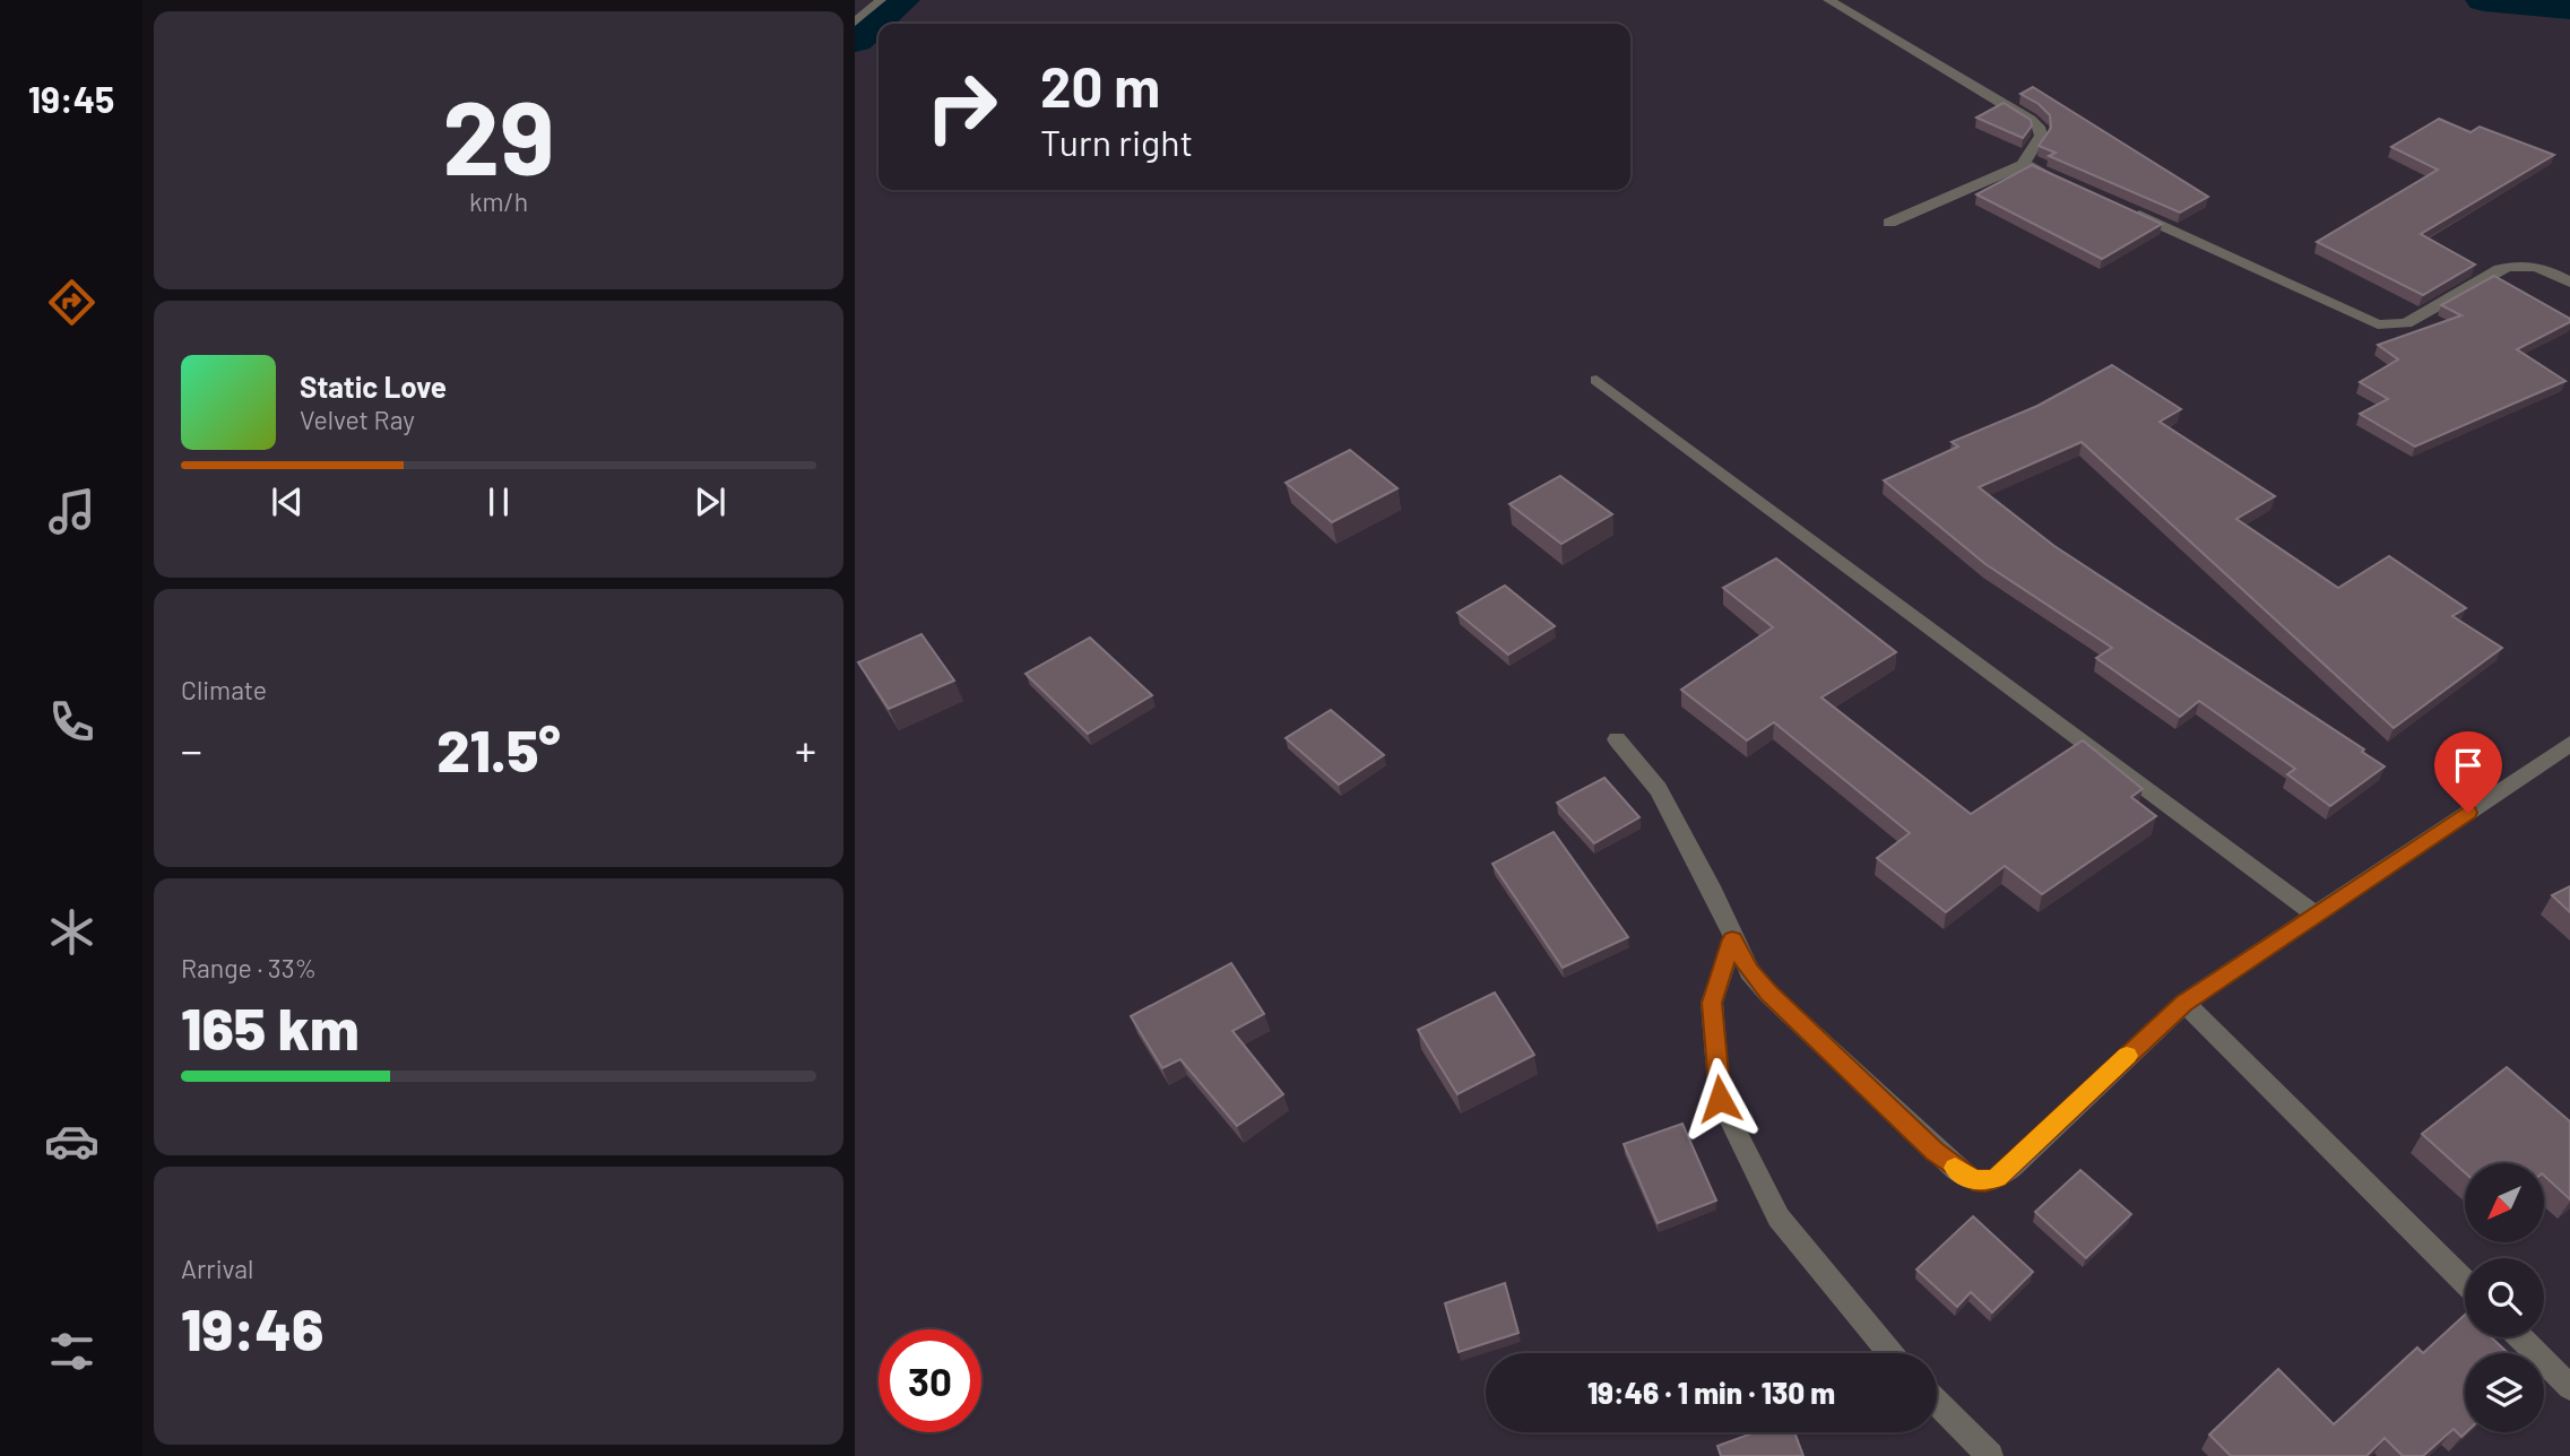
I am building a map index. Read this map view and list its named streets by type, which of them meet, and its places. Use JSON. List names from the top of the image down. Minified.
{"north":"bottom left","page":{"tabs":"19:45","tile":[["29","km/h"],"Climate",["Range · 33%","165 km"],["Arrival","19:46"]],"turn":["20 m","Turn right"],"song":["Static Love","Velvet Ray"],"heat":["−","21.5°","+"],"limit":"30","trip":"19:46 · 1 min · 130 m"}}
